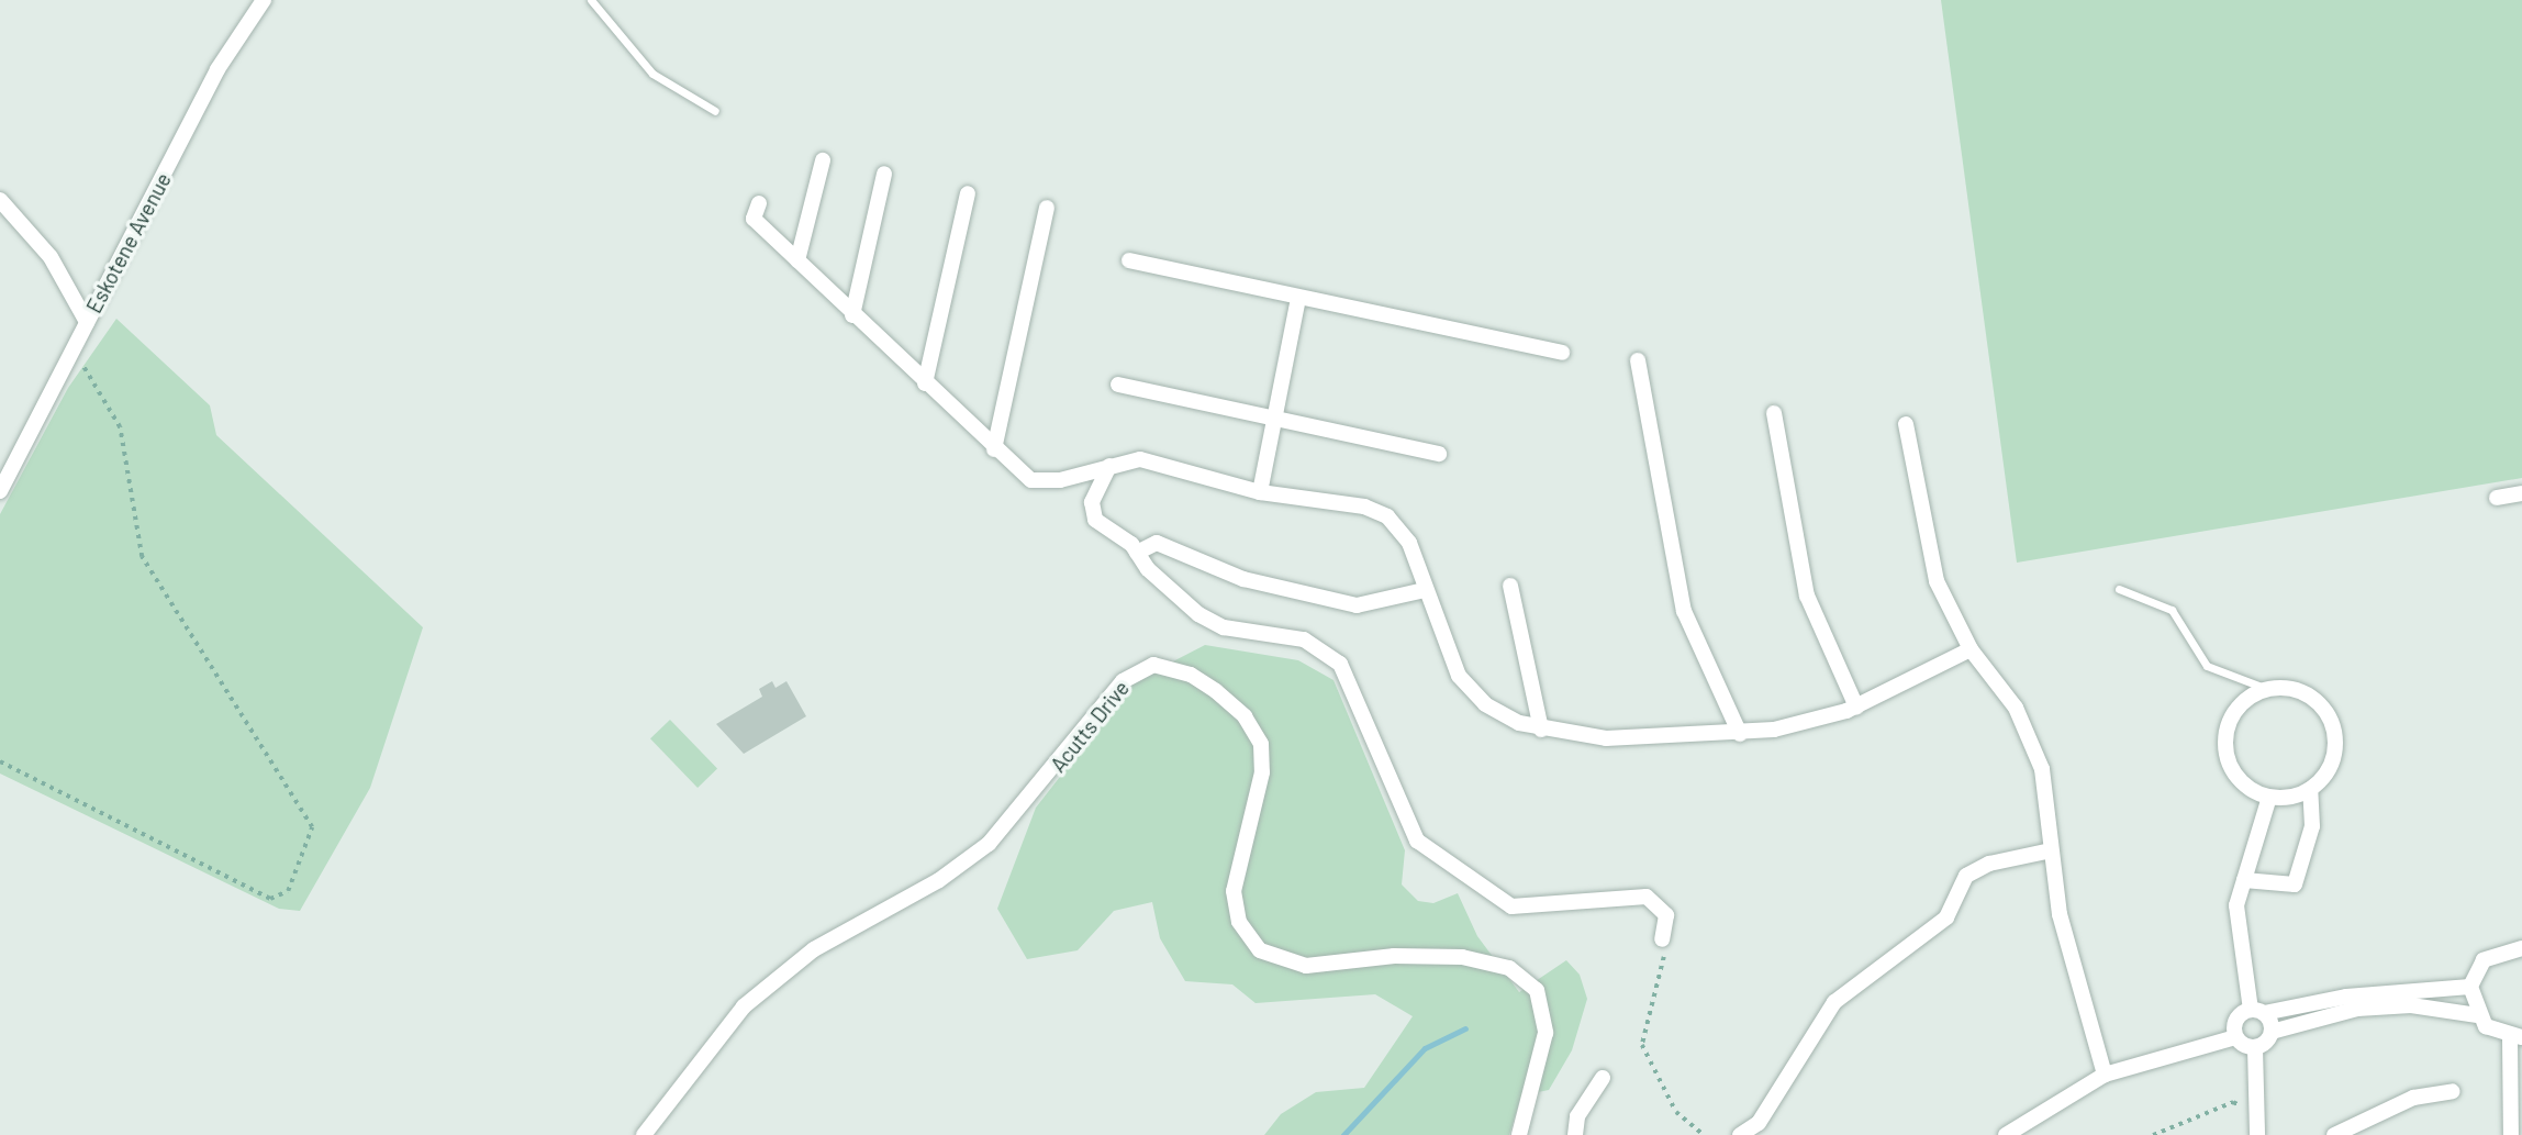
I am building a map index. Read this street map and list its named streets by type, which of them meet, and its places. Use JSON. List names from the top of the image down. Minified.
{"streets":{"street":["Eskotene Avenue","Acutts Drive"]}}
